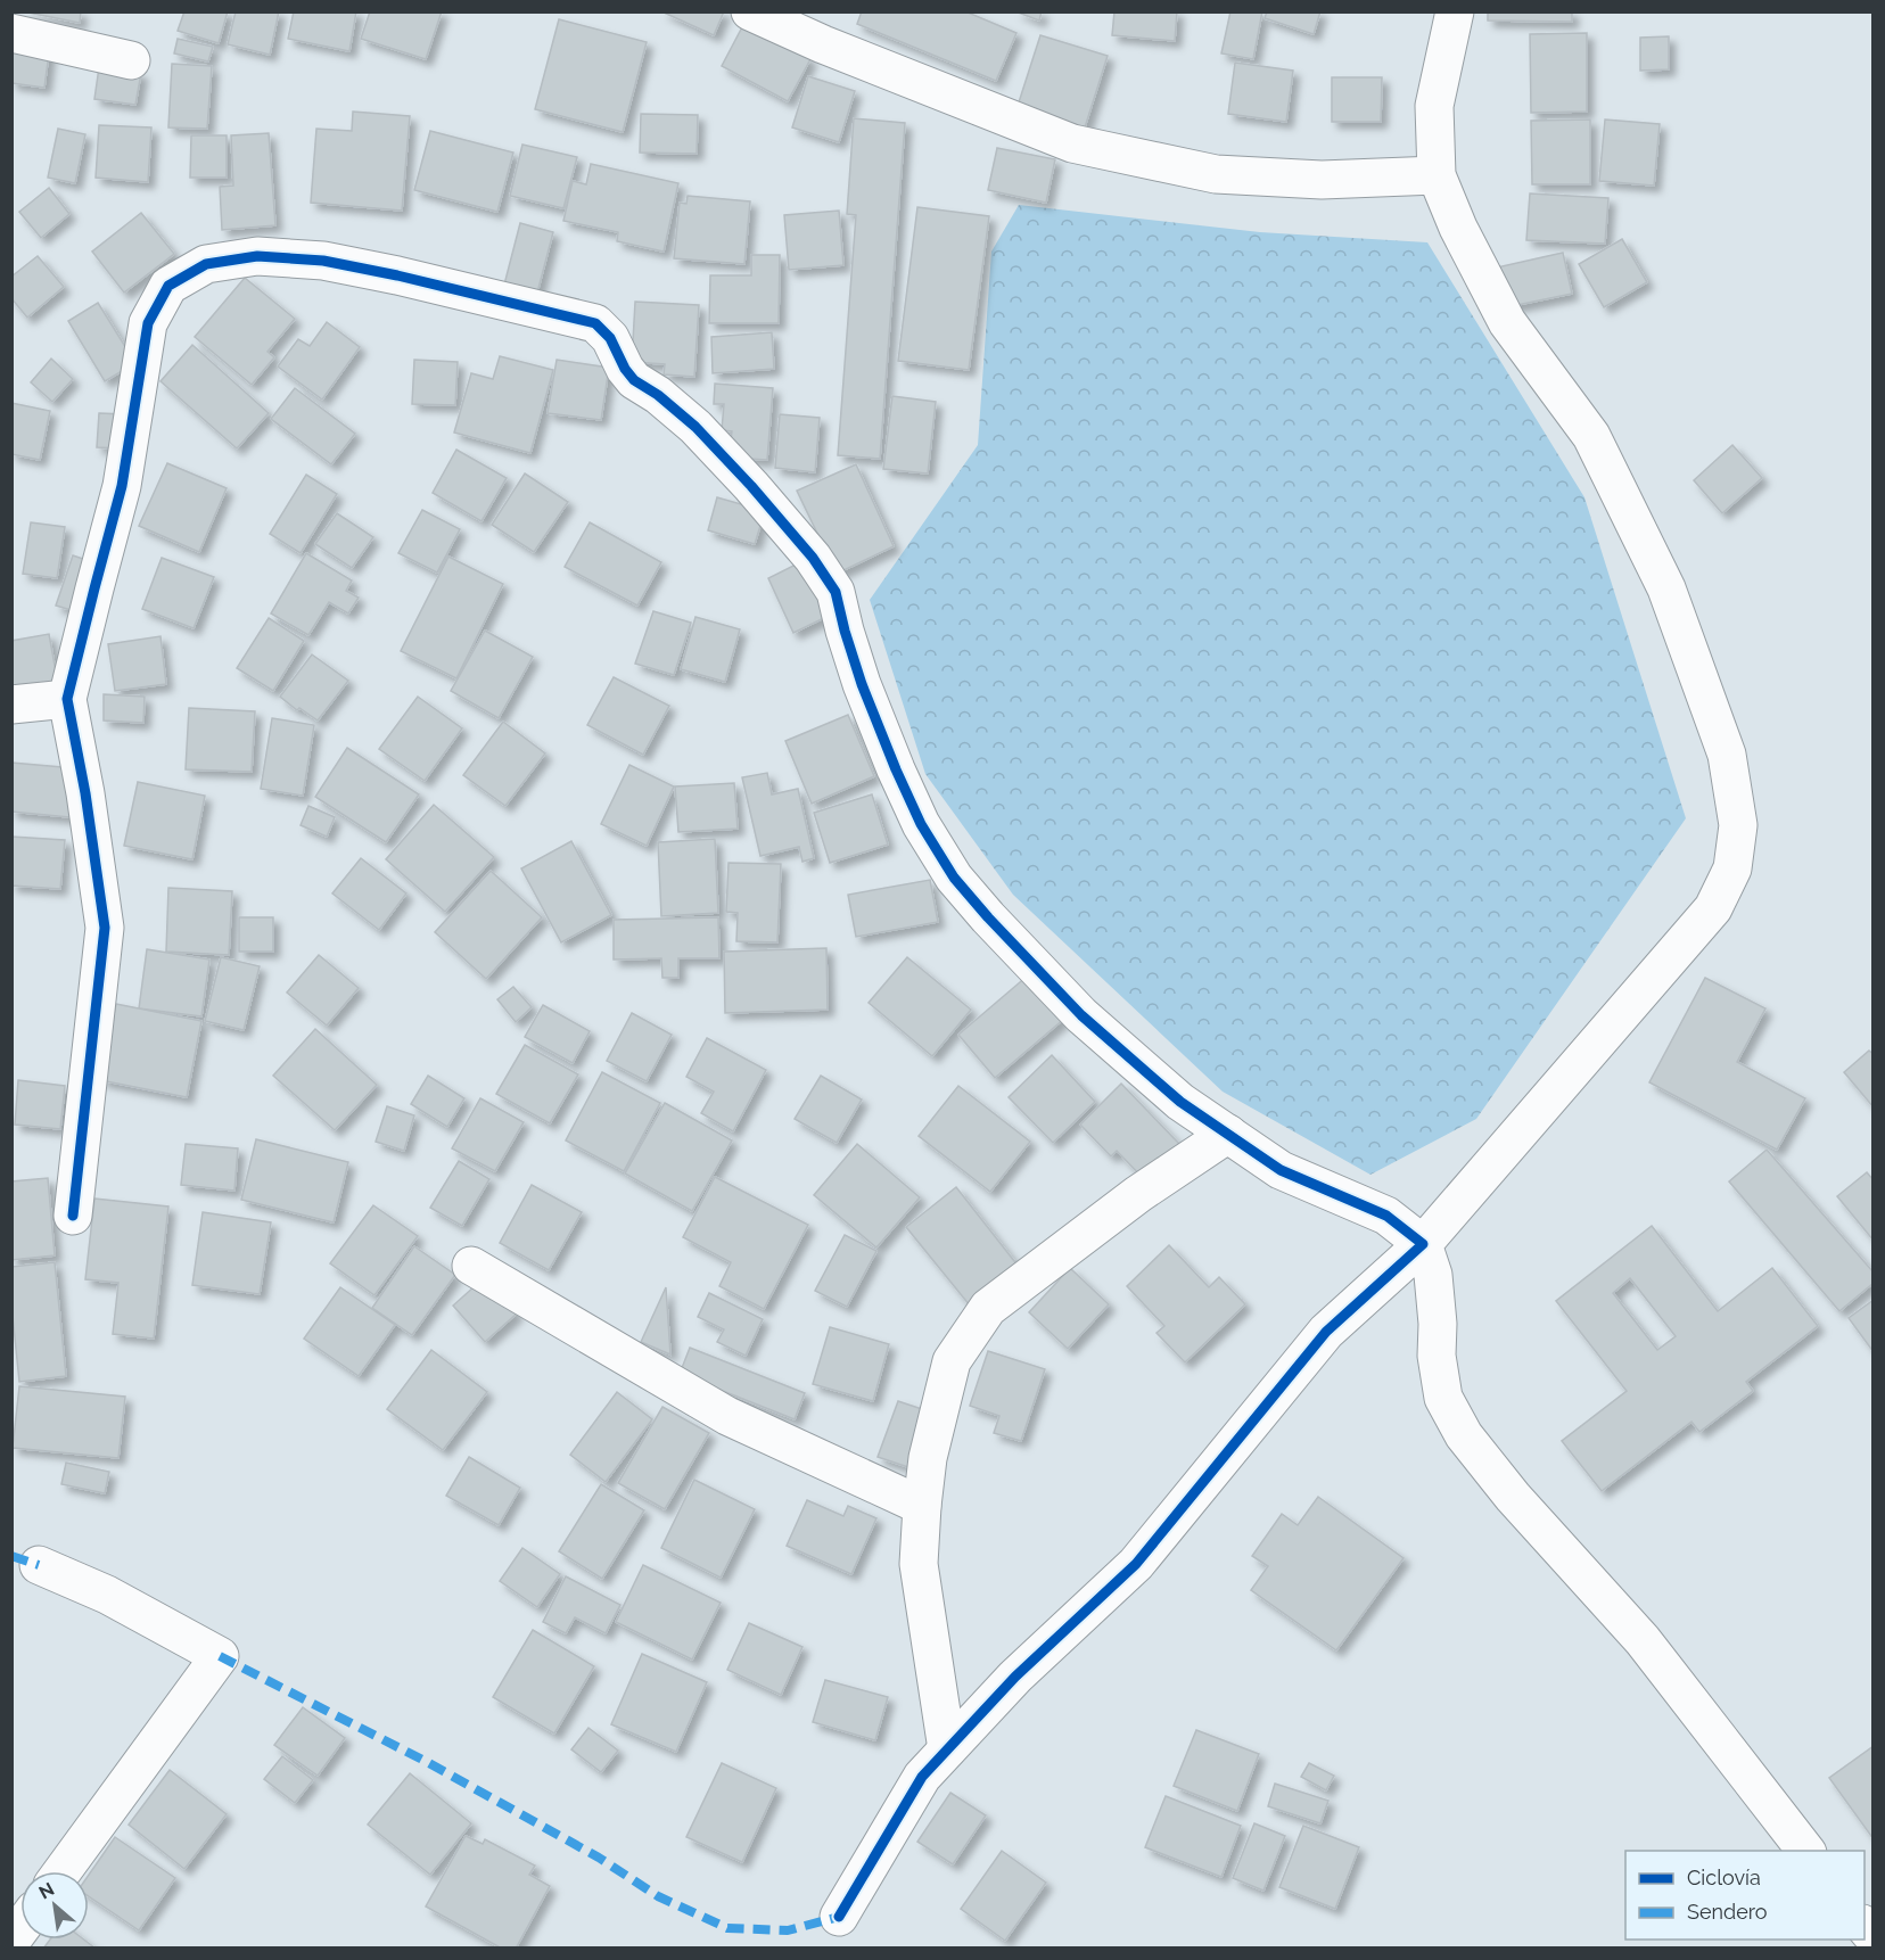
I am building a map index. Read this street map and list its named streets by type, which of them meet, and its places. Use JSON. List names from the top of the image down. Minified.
{"legend":["Ciclovía","Sendero"],"north":"top left"}
